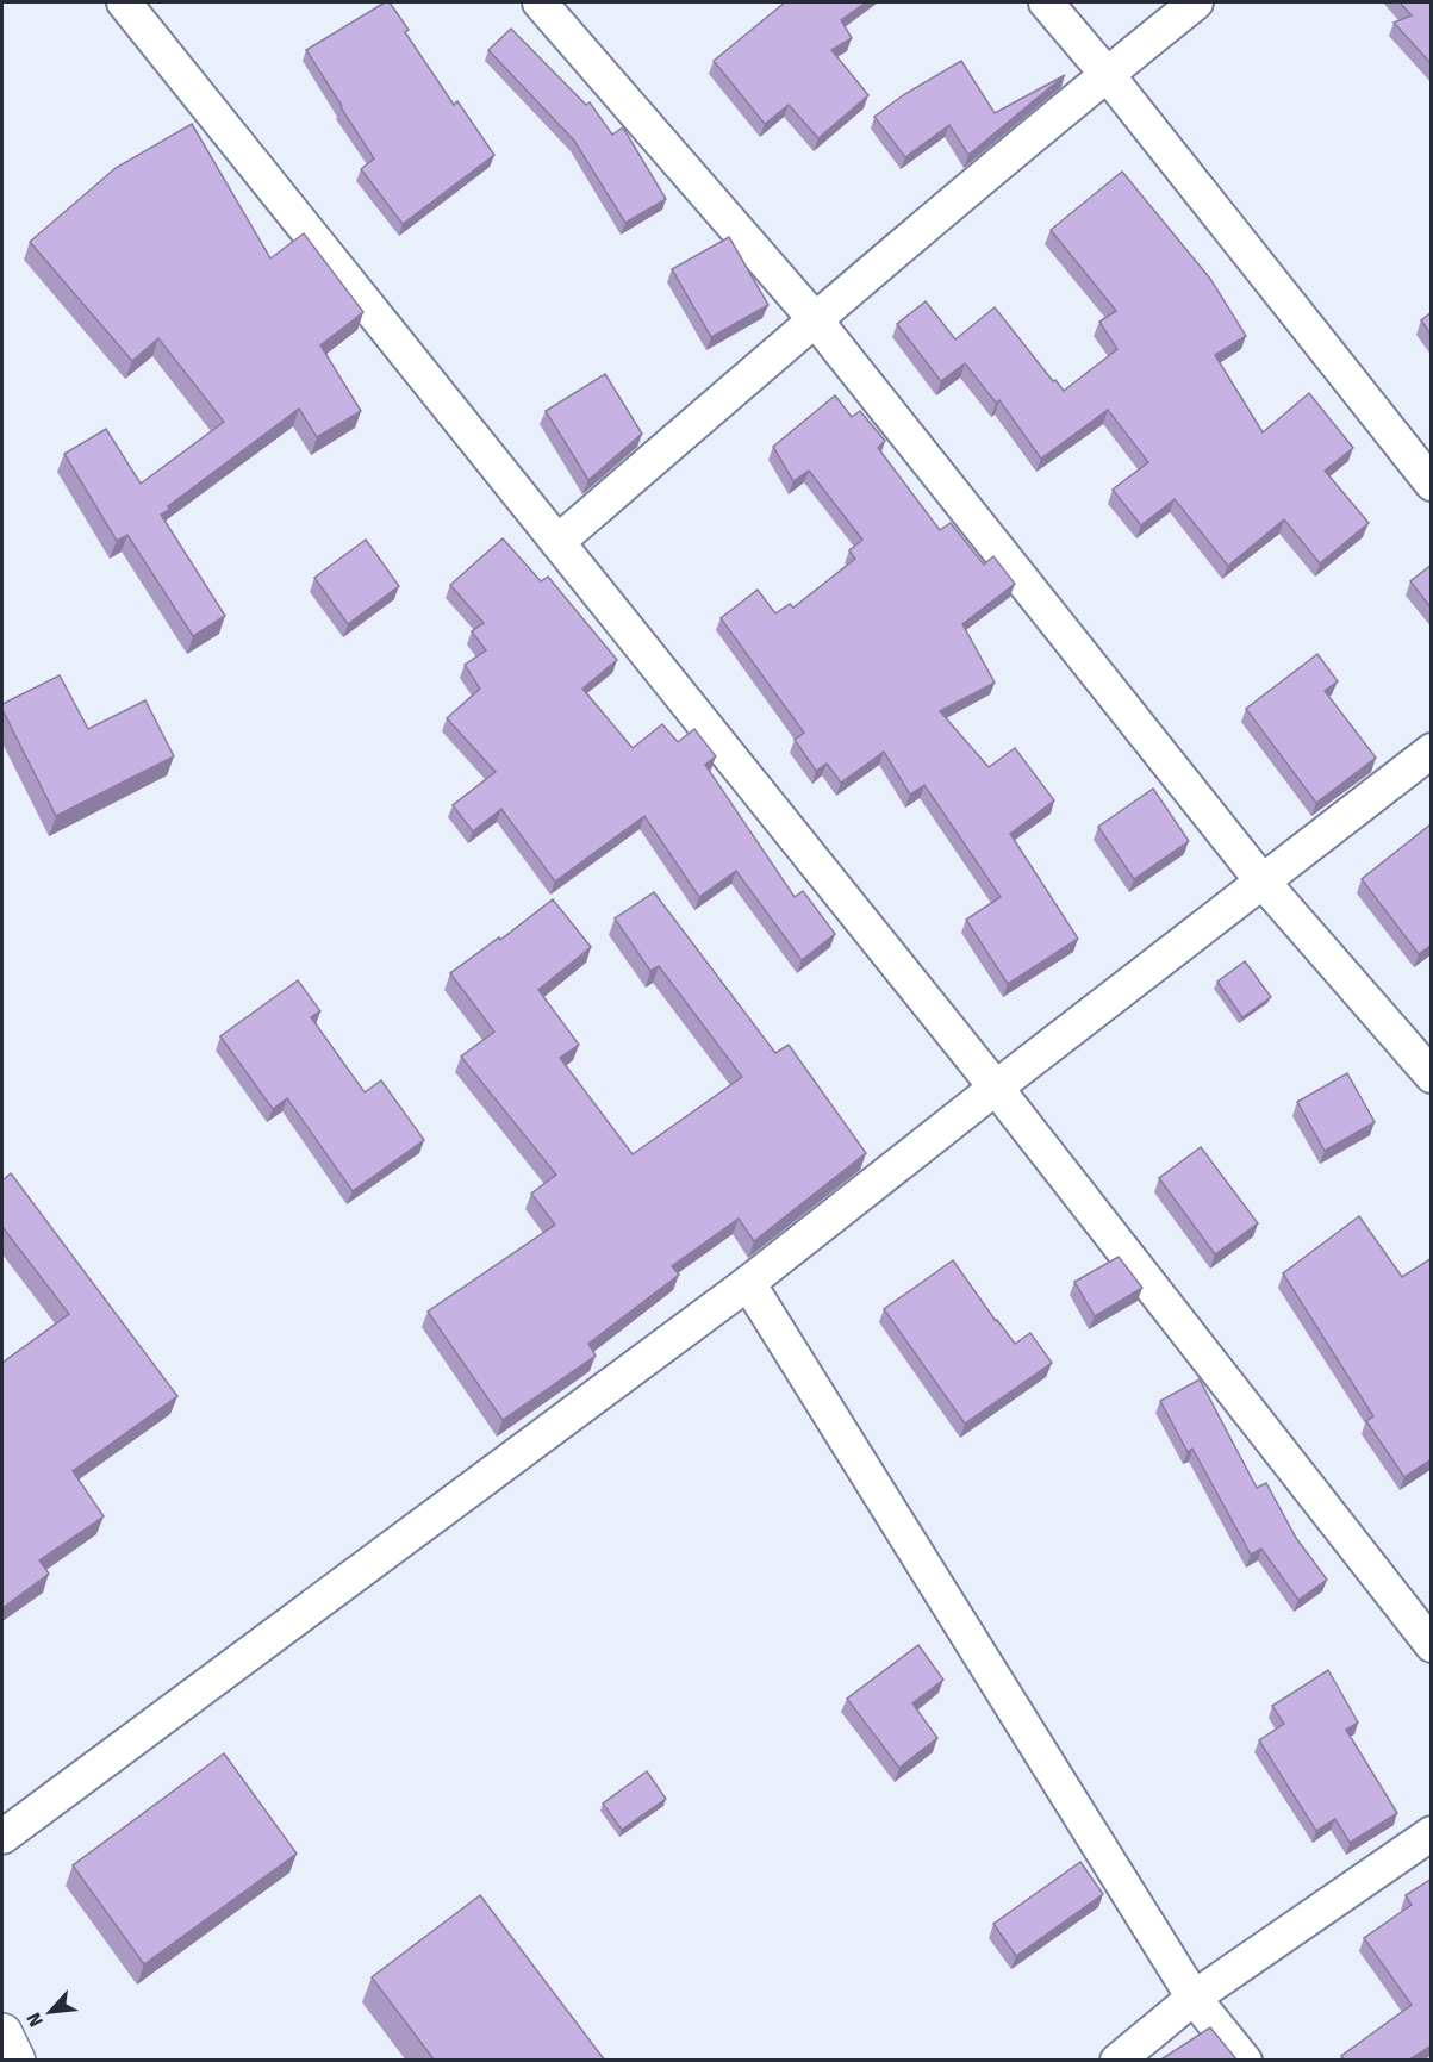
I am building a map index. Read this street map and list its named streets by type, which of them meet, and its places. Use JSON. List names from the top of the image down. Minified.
{"north":"bottom left"}
